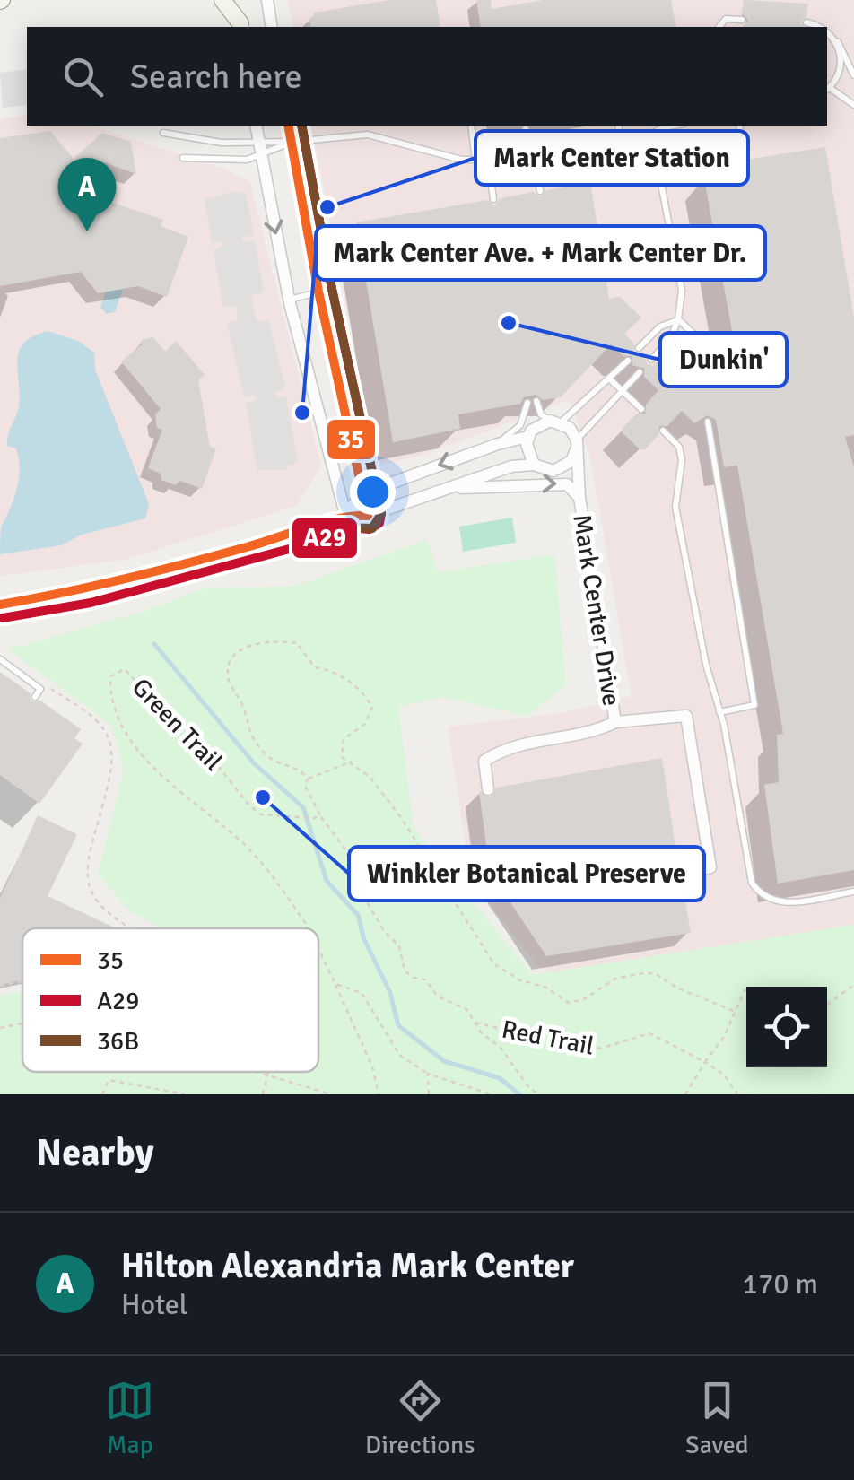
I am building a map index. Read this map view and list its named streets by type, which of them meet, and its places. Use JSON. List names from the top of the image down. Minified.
{"streets":{"street":["Mark Center Drive"],"path":["Green Trail","Red Trail"]},"places":["Mark Center Station","Dunkin'","Mark Center Ave. + Mark Center Dr.","Winkler Botanical Preserve"],"lines":["transit line 35","transit line A29","transit line 36B"],"legend":["35","A29","36B"],"page":{"search":"Search here","pins":"A","heading":"Nearby","list":[{"mark":"A","name":"Hilton Alexandria Mark Center","note":"Hotel","value":"170 m"}],"nav":["Map","Directions","Saved"]}}
